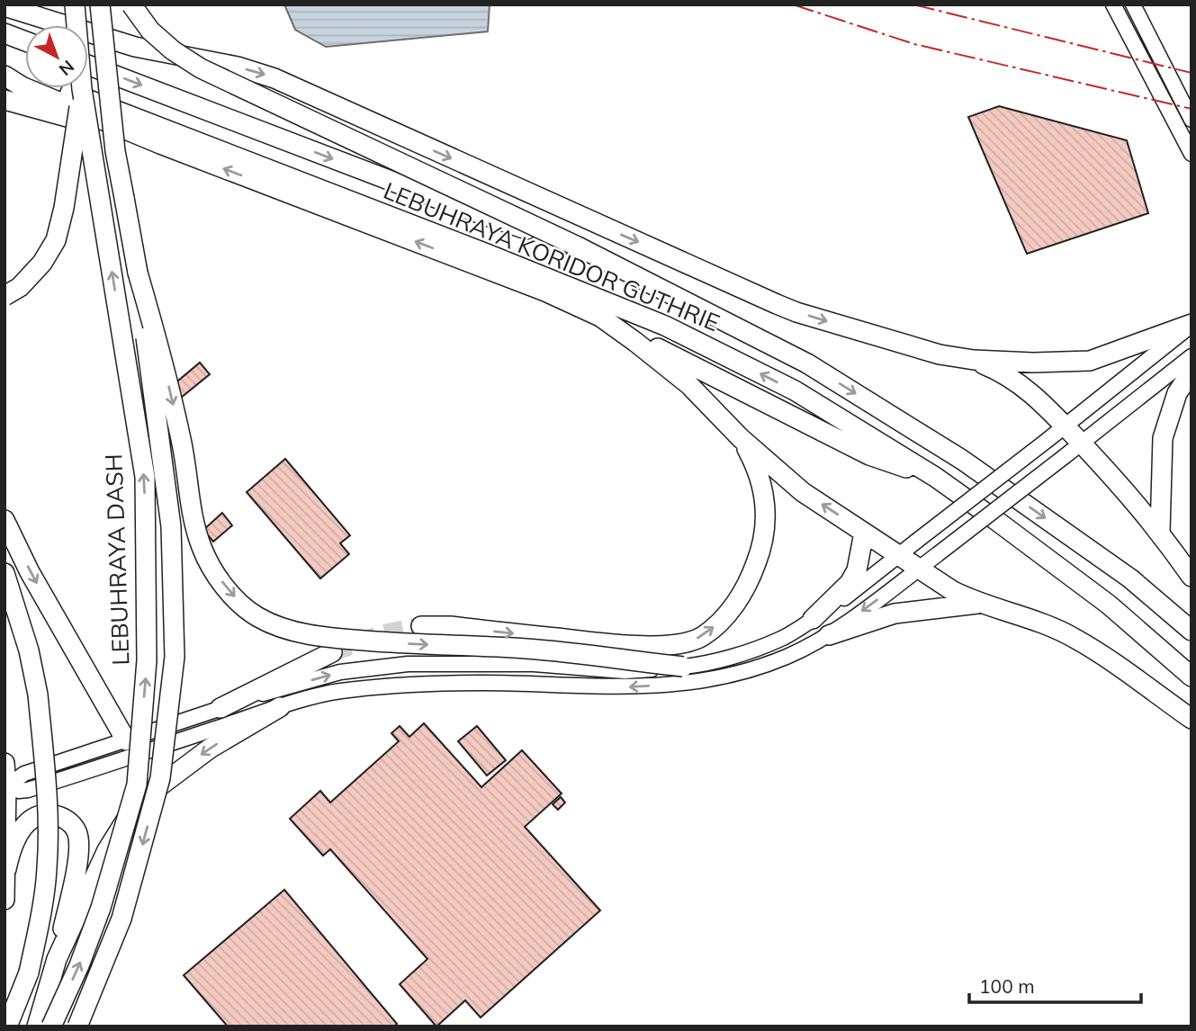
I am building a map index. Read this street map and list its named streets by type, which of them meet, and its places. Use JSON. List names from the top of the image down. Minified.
{"streets":{"highway":["LEBUHRAYA KORIDOR GUTHRIE","LEBUHRAYA DASH"]},"scale_bar":"100 m","north":"bottom right"}
